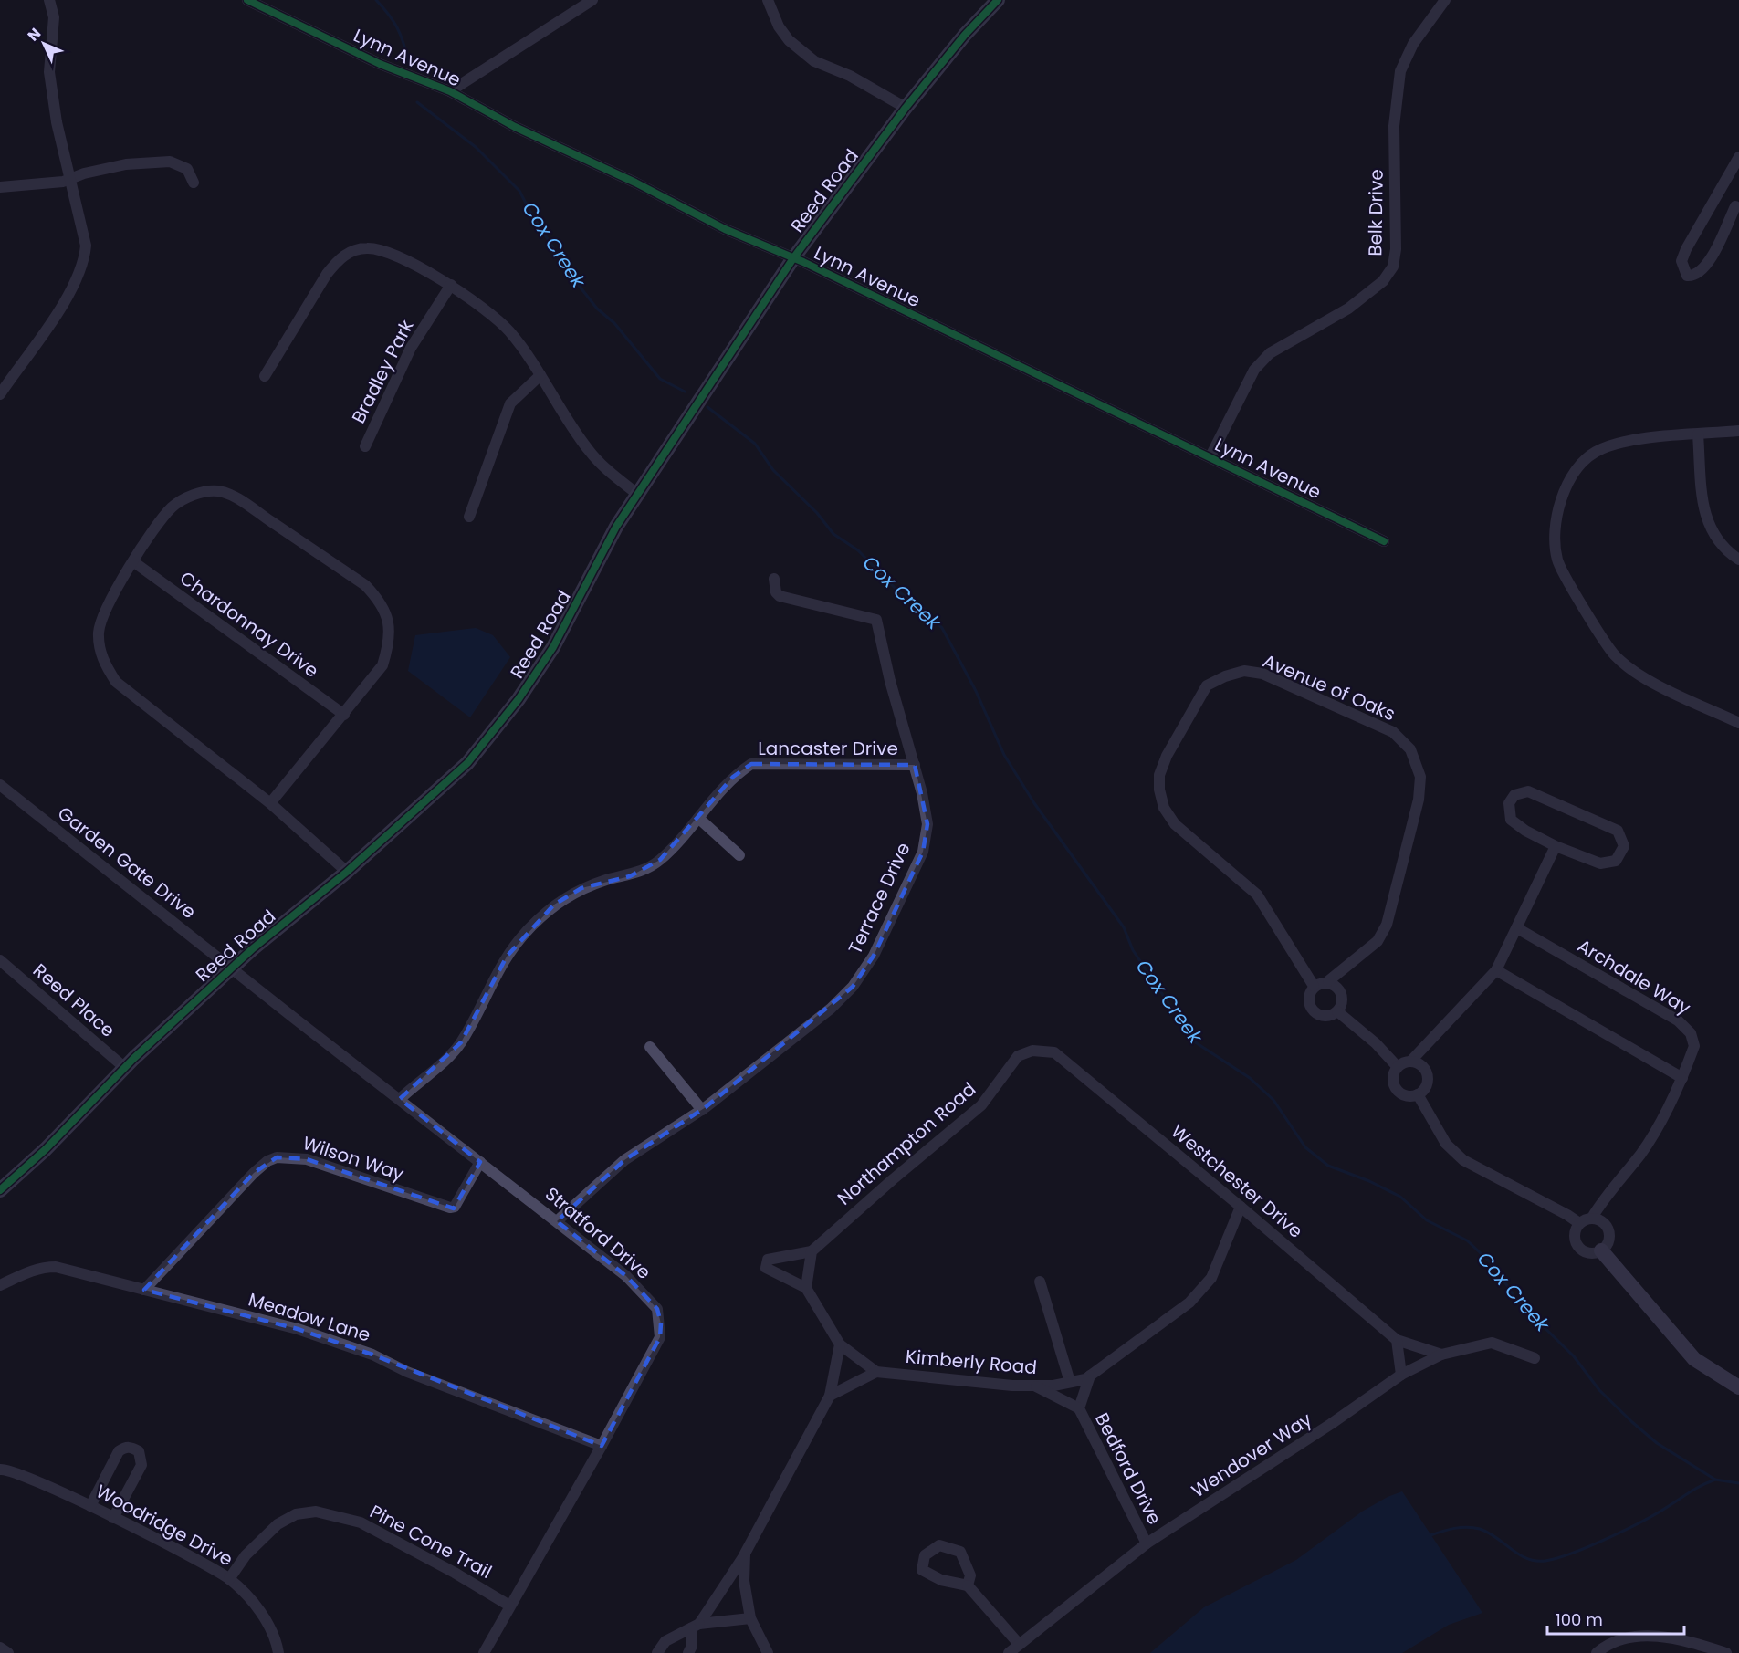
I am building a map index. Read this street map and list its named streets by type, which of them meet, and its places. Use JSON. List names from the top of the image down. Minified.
{"streets":{"street":["Lynn Avenue","Reed Road","Belk Drive","Bradley Park","Chardonnay Drive","Avenue of Oaks","Lancaster Drive","Garden Gate Drive","Terrace Drive","Archdale Way","Reed Place","Northampton Road","Wilson Way","Westchester Drive","Stratford Drive","Meadow Lane","Kimberly Road","Wendover Way","Bedford Drive","Woodridge Drive","Pine Cone Trail"]},"crossings":[["Lynn Avenue","Reed Road"],["Lynn Avenue","Belk Drive"],["Reed Road","Garden Gate Drive"],["Reed Road","Reed Place"],["Reed Road","Stratford Drive"],["Lancaster Drive","Terrace Drive"],["Lancaster Drive","Stratford Drive"],["Garden Gate Drive","Stratford Drive"],["Terrace Drive","Stratford Drive"],["Northampton Road","Westchester Drive"],["Wilson Way","Stratford Drive"],["Wilson Way","Meadow Lane"],["Westchester Drive","Kimberly Road"],["Stratford Drive","Meadow Lane"],["Stratford Drive","Pine Cone Trail"],["Kimberly Road","Bedford Drive"],["Wendover Way","Bedford Drive"],["Woodridge Drive","Pine Cone Trail"]],"water":["Cox Creek"],"scale_bar":"100 m","north":"top left"}
